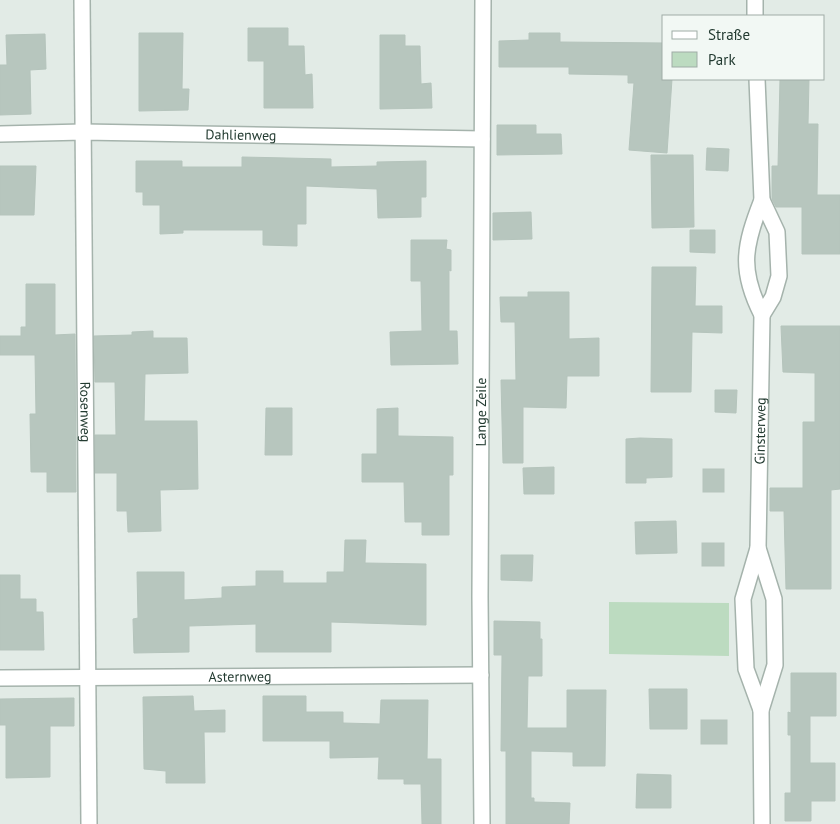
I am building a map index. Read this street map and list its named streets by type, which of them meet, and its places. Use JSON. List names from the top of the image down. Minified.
{"streets":{"street":["Dahlienweg","Rosenweg","Lange Zeile","Ginsterweg","Asternweg"]},"crossings":[["Dahlienweg","Rosenweg"],["Dahlienweg","Lange Zeile"],["Rosenweg","Asternweg"],["Lange Zeile","Asternweg"]],"legend":["Straße","Park"]}
